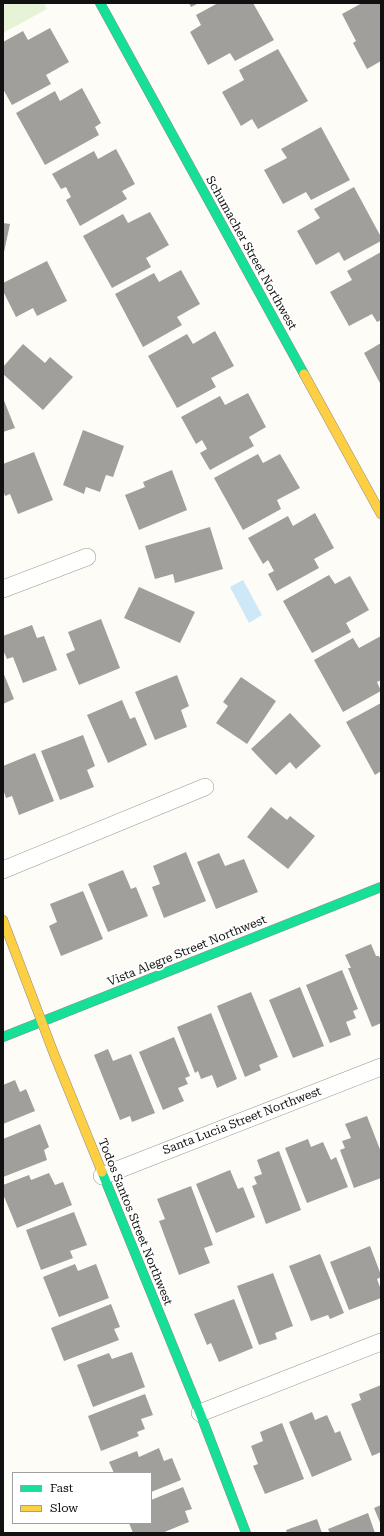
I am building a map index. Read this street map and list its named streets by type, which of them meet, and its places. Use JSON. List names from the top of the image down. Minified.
{"streets":{"street":["Schumacher Street Northwest","Vista Alegre Street Northwest","Santa Lucia Street Northwest","Todos Santos Street Northwest"]},"crossings":[["Vista Alegre Street Northwest","Todos Santos Street Northwest"],["Santa Lucia Street Northwest","Todos Santos Street Northwest"]],"legend":["Fast","Slow"]}
